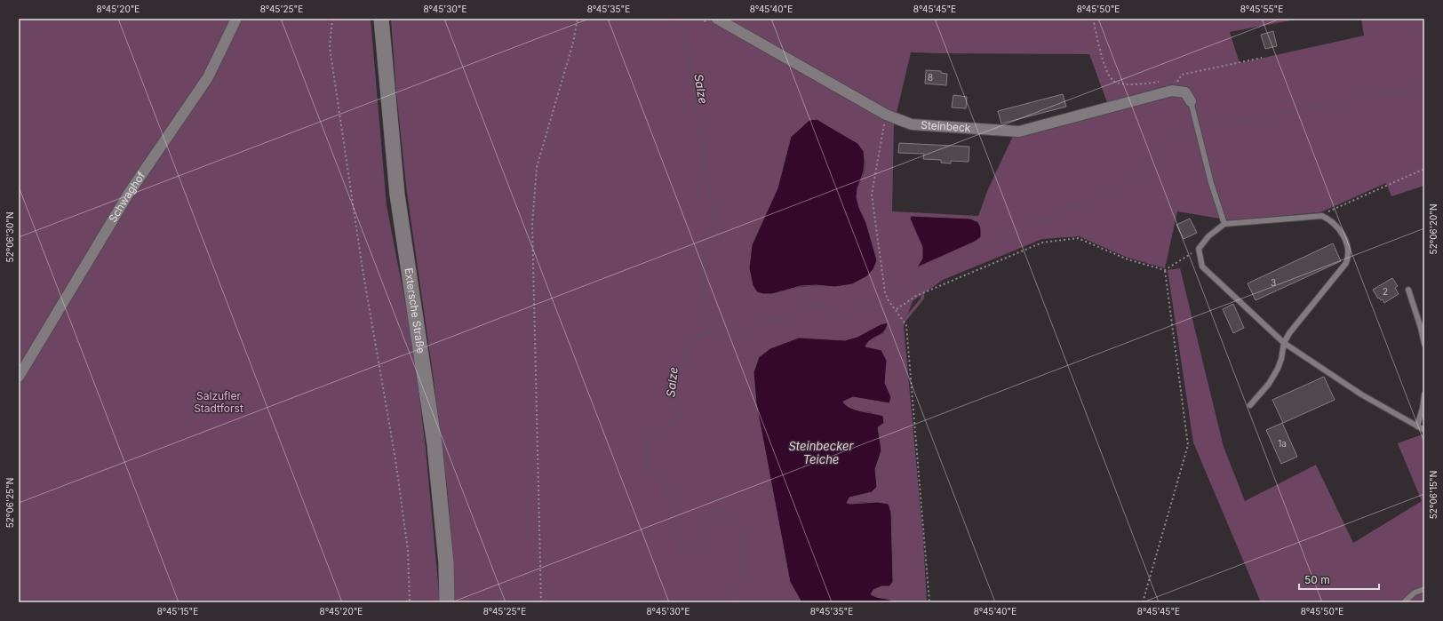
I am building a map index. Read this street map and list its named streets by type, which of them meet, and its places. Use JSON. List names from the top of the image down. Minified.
{"streets":{"main road":["Extersche Straße"],"street":["Steinbeck","Schwaghof"]},"water":["Salze","Steinbecker Teiche"],"parks":["Salzufler Stadtforst"],"house_numbers":["8","3","2","1a"],"scale_bar":"50 m","coordinates":["8°45'20\"E","8°45'25\"E","8°45'30\"E","8°45'35\"E","8°45'40\"E","8°45'45\"E","8°45'50\"E","8°45'55\"E","52°06'20\"N","52°06'30\"N","52°06'15\"N","52°06'25\"N","8°45'15\"E"]}
